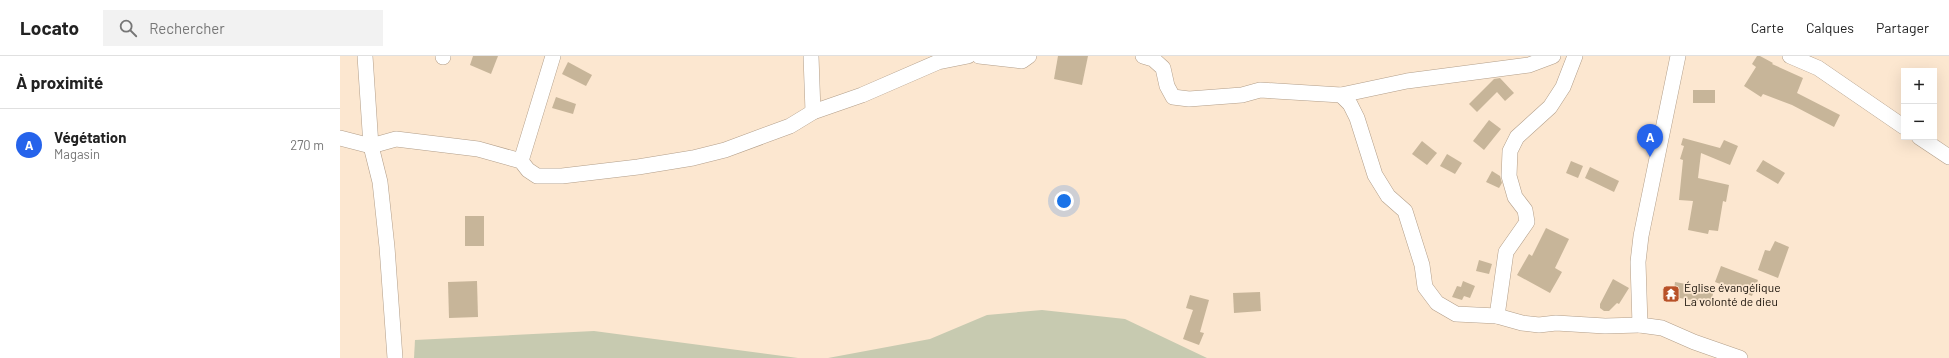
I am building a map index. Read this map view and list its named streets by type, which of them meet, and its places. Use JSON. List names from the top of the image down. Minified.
{"places":{"temple":["Église évangélique La volonté de dieu"]},"page":{"header":"Locato","search":"Rechercher","nav":["Carte","Calques","Partager"],"heading":"À proximité","map_buttons":["+","−"],"list":[{"mark":"A","name":"Végétation","note":"Magasin","value":"270 m"}],"pins":"A"}}
